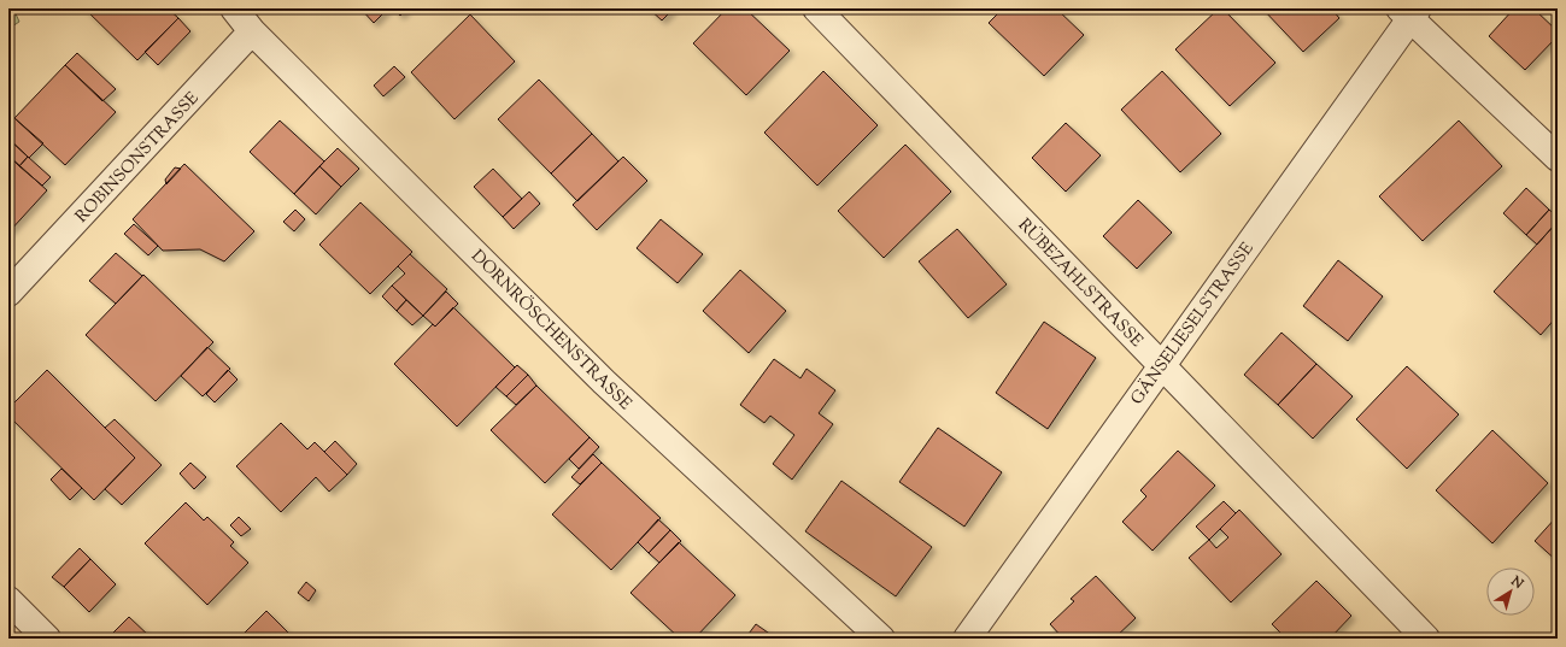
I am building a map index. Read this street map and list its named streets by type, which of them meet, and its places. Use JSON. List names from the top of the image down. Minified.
{"streets":{"street":["ROBINSONSTRASSE","RÜBEZAHLSTRASSE","GÄNSELIESELSTRASSE","DORNRÖSCHENSTRASSE"]},"crossings":[["ROBINSONSTRASSE","DORNRÖSCHENSTRASSE"],["RÜBEZAHLSTRASSE","GÄNSELIESELSTRASSE"]],"north":"top right"}
